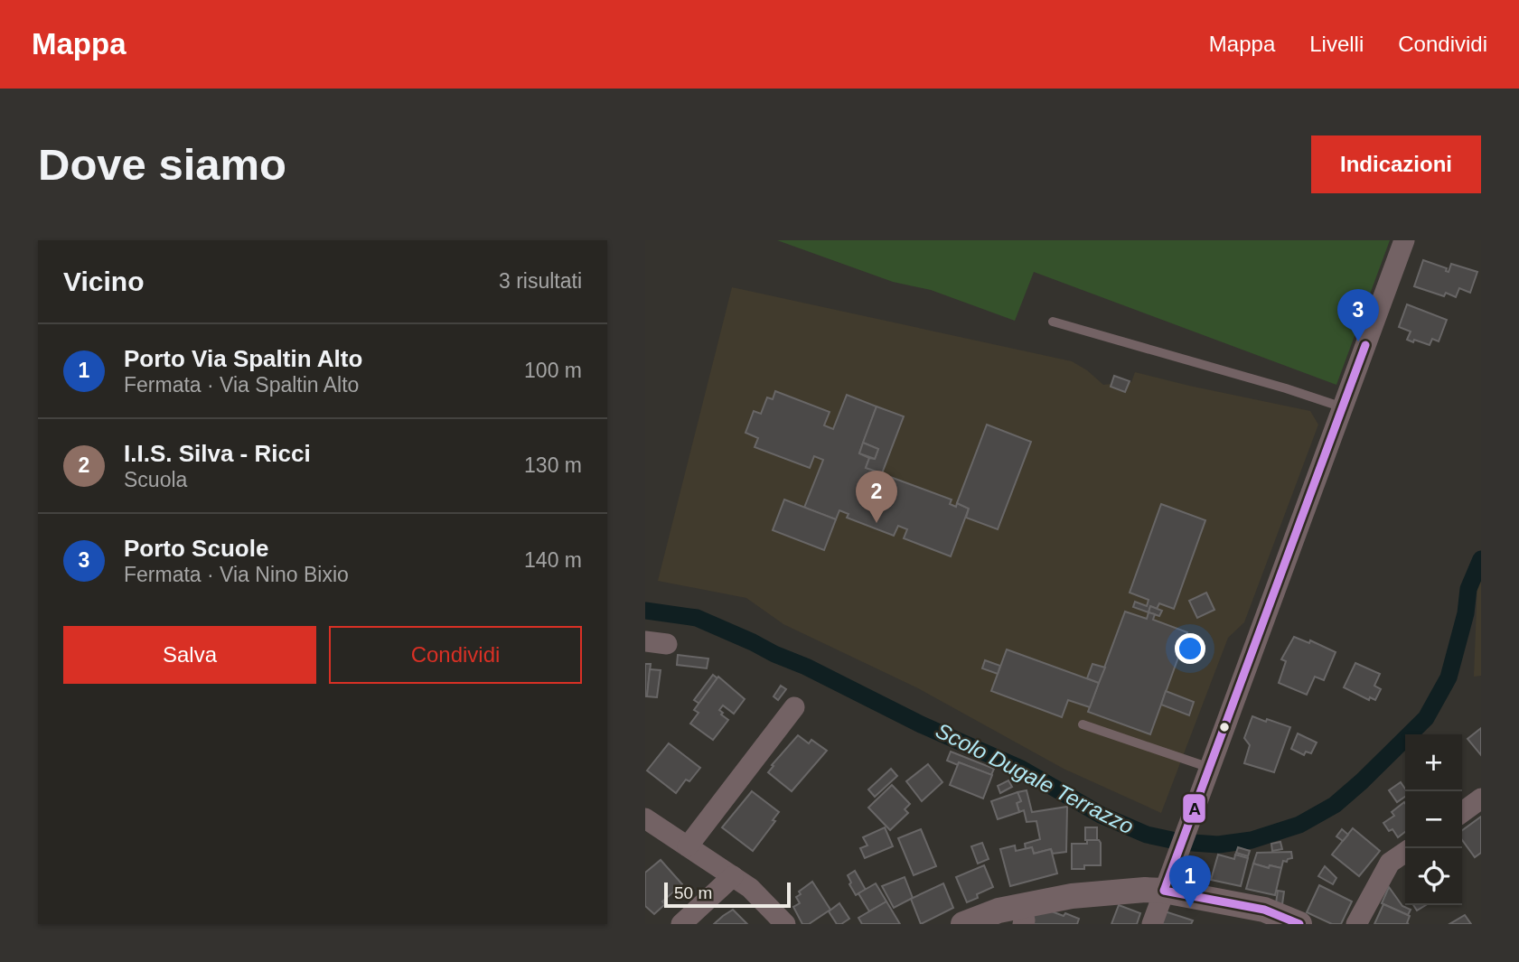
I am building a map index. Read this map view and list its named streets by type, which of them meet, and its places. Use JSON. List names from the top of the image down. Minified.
{"water":["Scolo Dugale Terrazzo"],"lines":["transit line A"],"scale_bar":"50 m","page":{"header":"Mappa","nav":["Mappa","Livelli","Condividi"],"buttons":["Indicazioni",["Salva","Condividi"]],"title":"Dove siamo","heading":["Vicino","3 risultati"],"pins":["3","2","1"],"list":[{"mark":"1","name":"Porto Via Spaltin Alto","note":"Fermata · Via Spaltin Alto","value":"100 m"},{"mark":"2","name":"I.I.S. Silva - Ricci","note":"Scuola","value":"130 m"},{"mark":"3","name":"Porto Scuole","note":"Fermata · Via Nino Bixio","value":"140 m"}],"map_buttons":["+","−"],"scale":"50 m"}}
